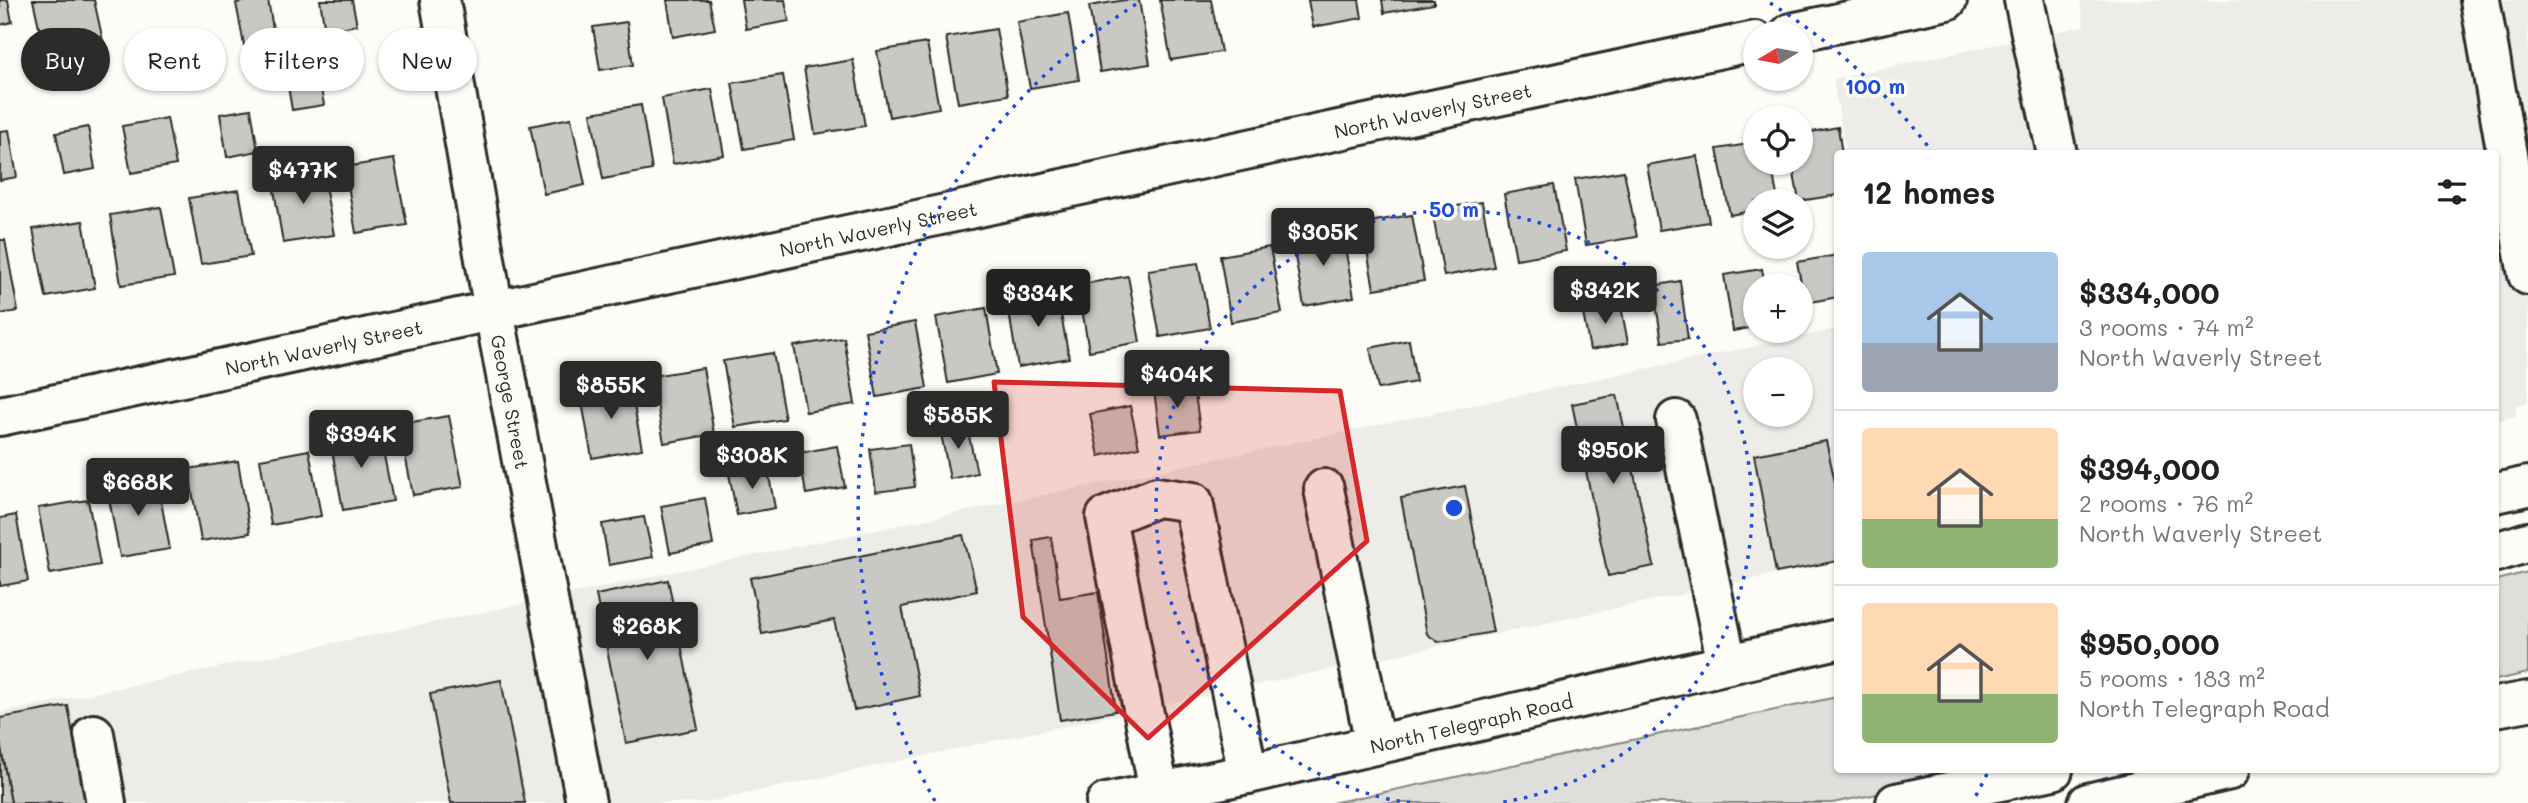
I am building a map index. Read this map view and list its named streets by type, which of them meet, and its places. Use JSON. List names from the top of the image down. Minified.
{"streets":{"street":["North Waverly Street","George Street","North Telegraph Road"]},"crossings":[["North Waverly Street","George Street"]],"north":"left","page":{"map_buttons":["+","−"],"chip":["Buy","Rent","Filters","New"],"price":["$477K","$305K","$342K","$334K","$404K","$855K","$585K","$394K","$950K","$308K","$668K","$268K"],"heading":"12 homes","list":[{"name":"$334,000","note":"3 rooms · 74 m² · North Waverly Street"},{"name":"$394,000","note":"2 rooms · 76 m² · North Waverly Street"},{"name":"$950,000","note":"5 rooms · 183 m² · North Telegraph Road"}]},"rings":["100 m","50 m"]}
